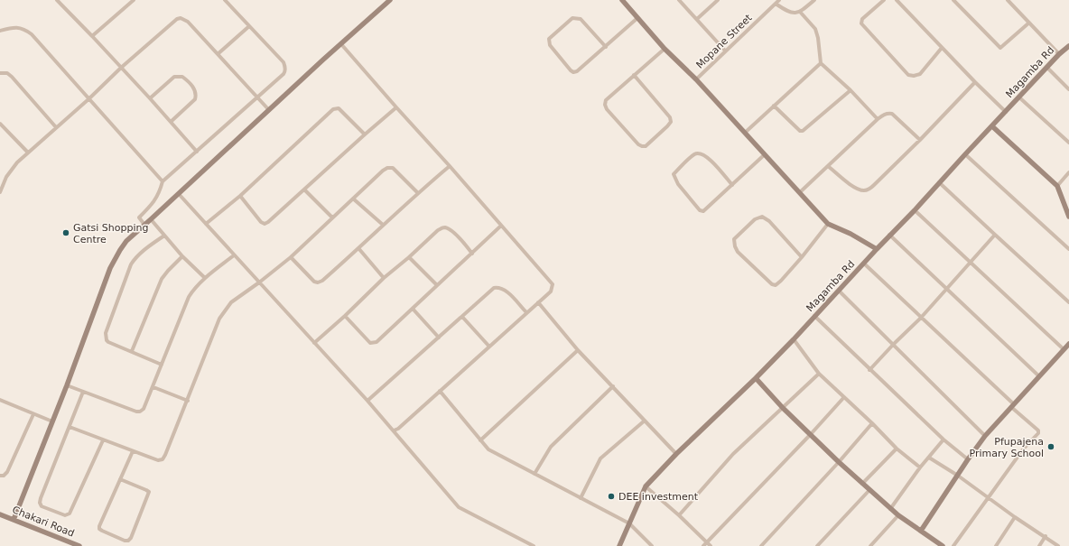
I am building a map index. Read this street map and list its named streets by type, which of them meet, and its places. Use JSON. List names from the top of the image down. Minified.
{"streets":{"street":["Mopane Street","Magamba Rd","Chakari Road"]},"places":["Gatsi Shopping Centre","Pfupajena Primary School","DEE investment"]}
